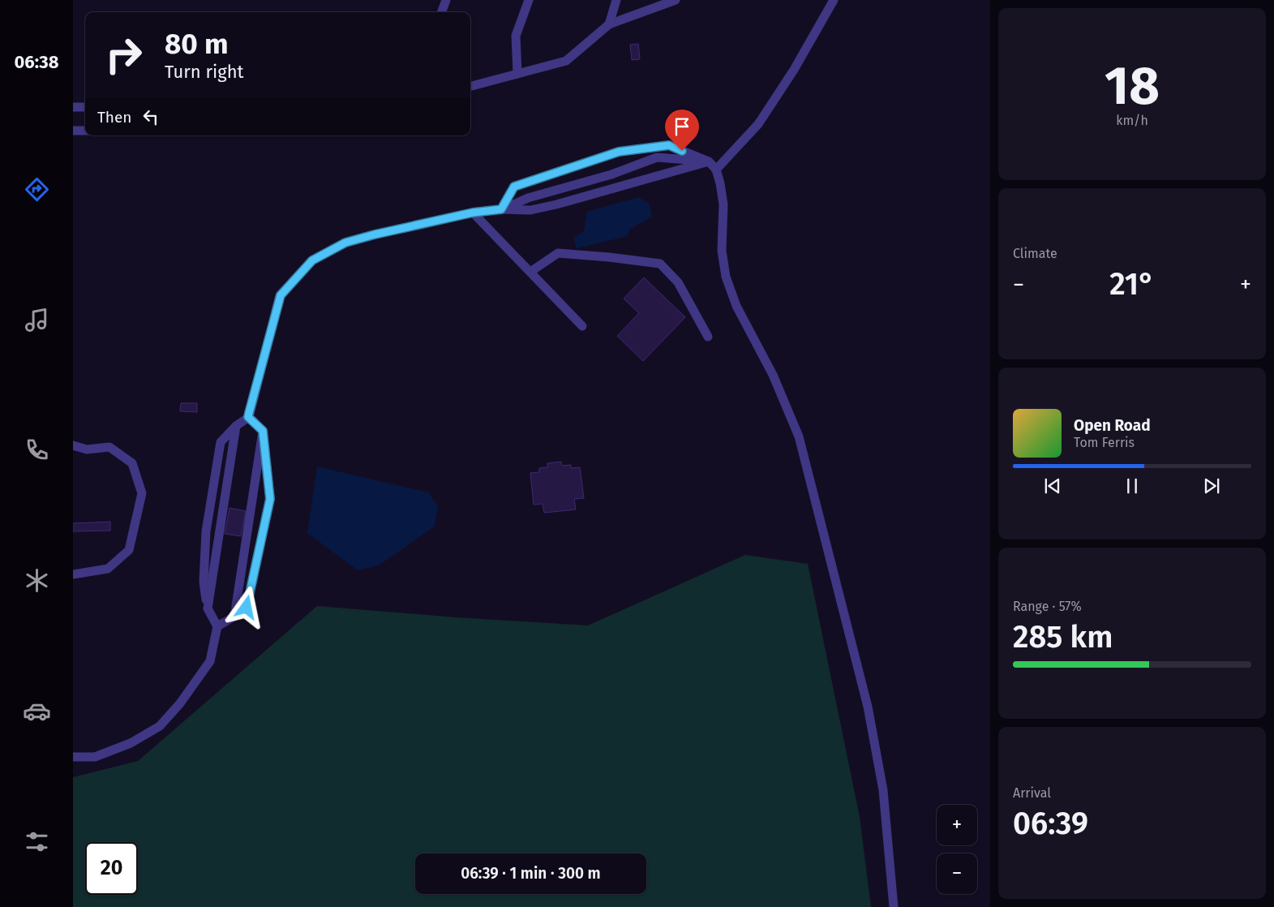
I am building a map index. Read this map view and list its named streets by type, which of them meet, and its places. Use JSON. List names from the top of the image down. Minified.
{"page":{"tabs":"06:38","tile":[["18","km/h"],"Climate",["Range · 57%","285 km"],["Arrival","06:39"]],"turn":["80 m","Turn right"],"then":"Then","heat":["−","21°","+"],"song":["Open Road","Tom Ferris"],"map_buttons":["+","−"],"limit":"20","trip":"06:39 · 1 min · 300 m"}}
